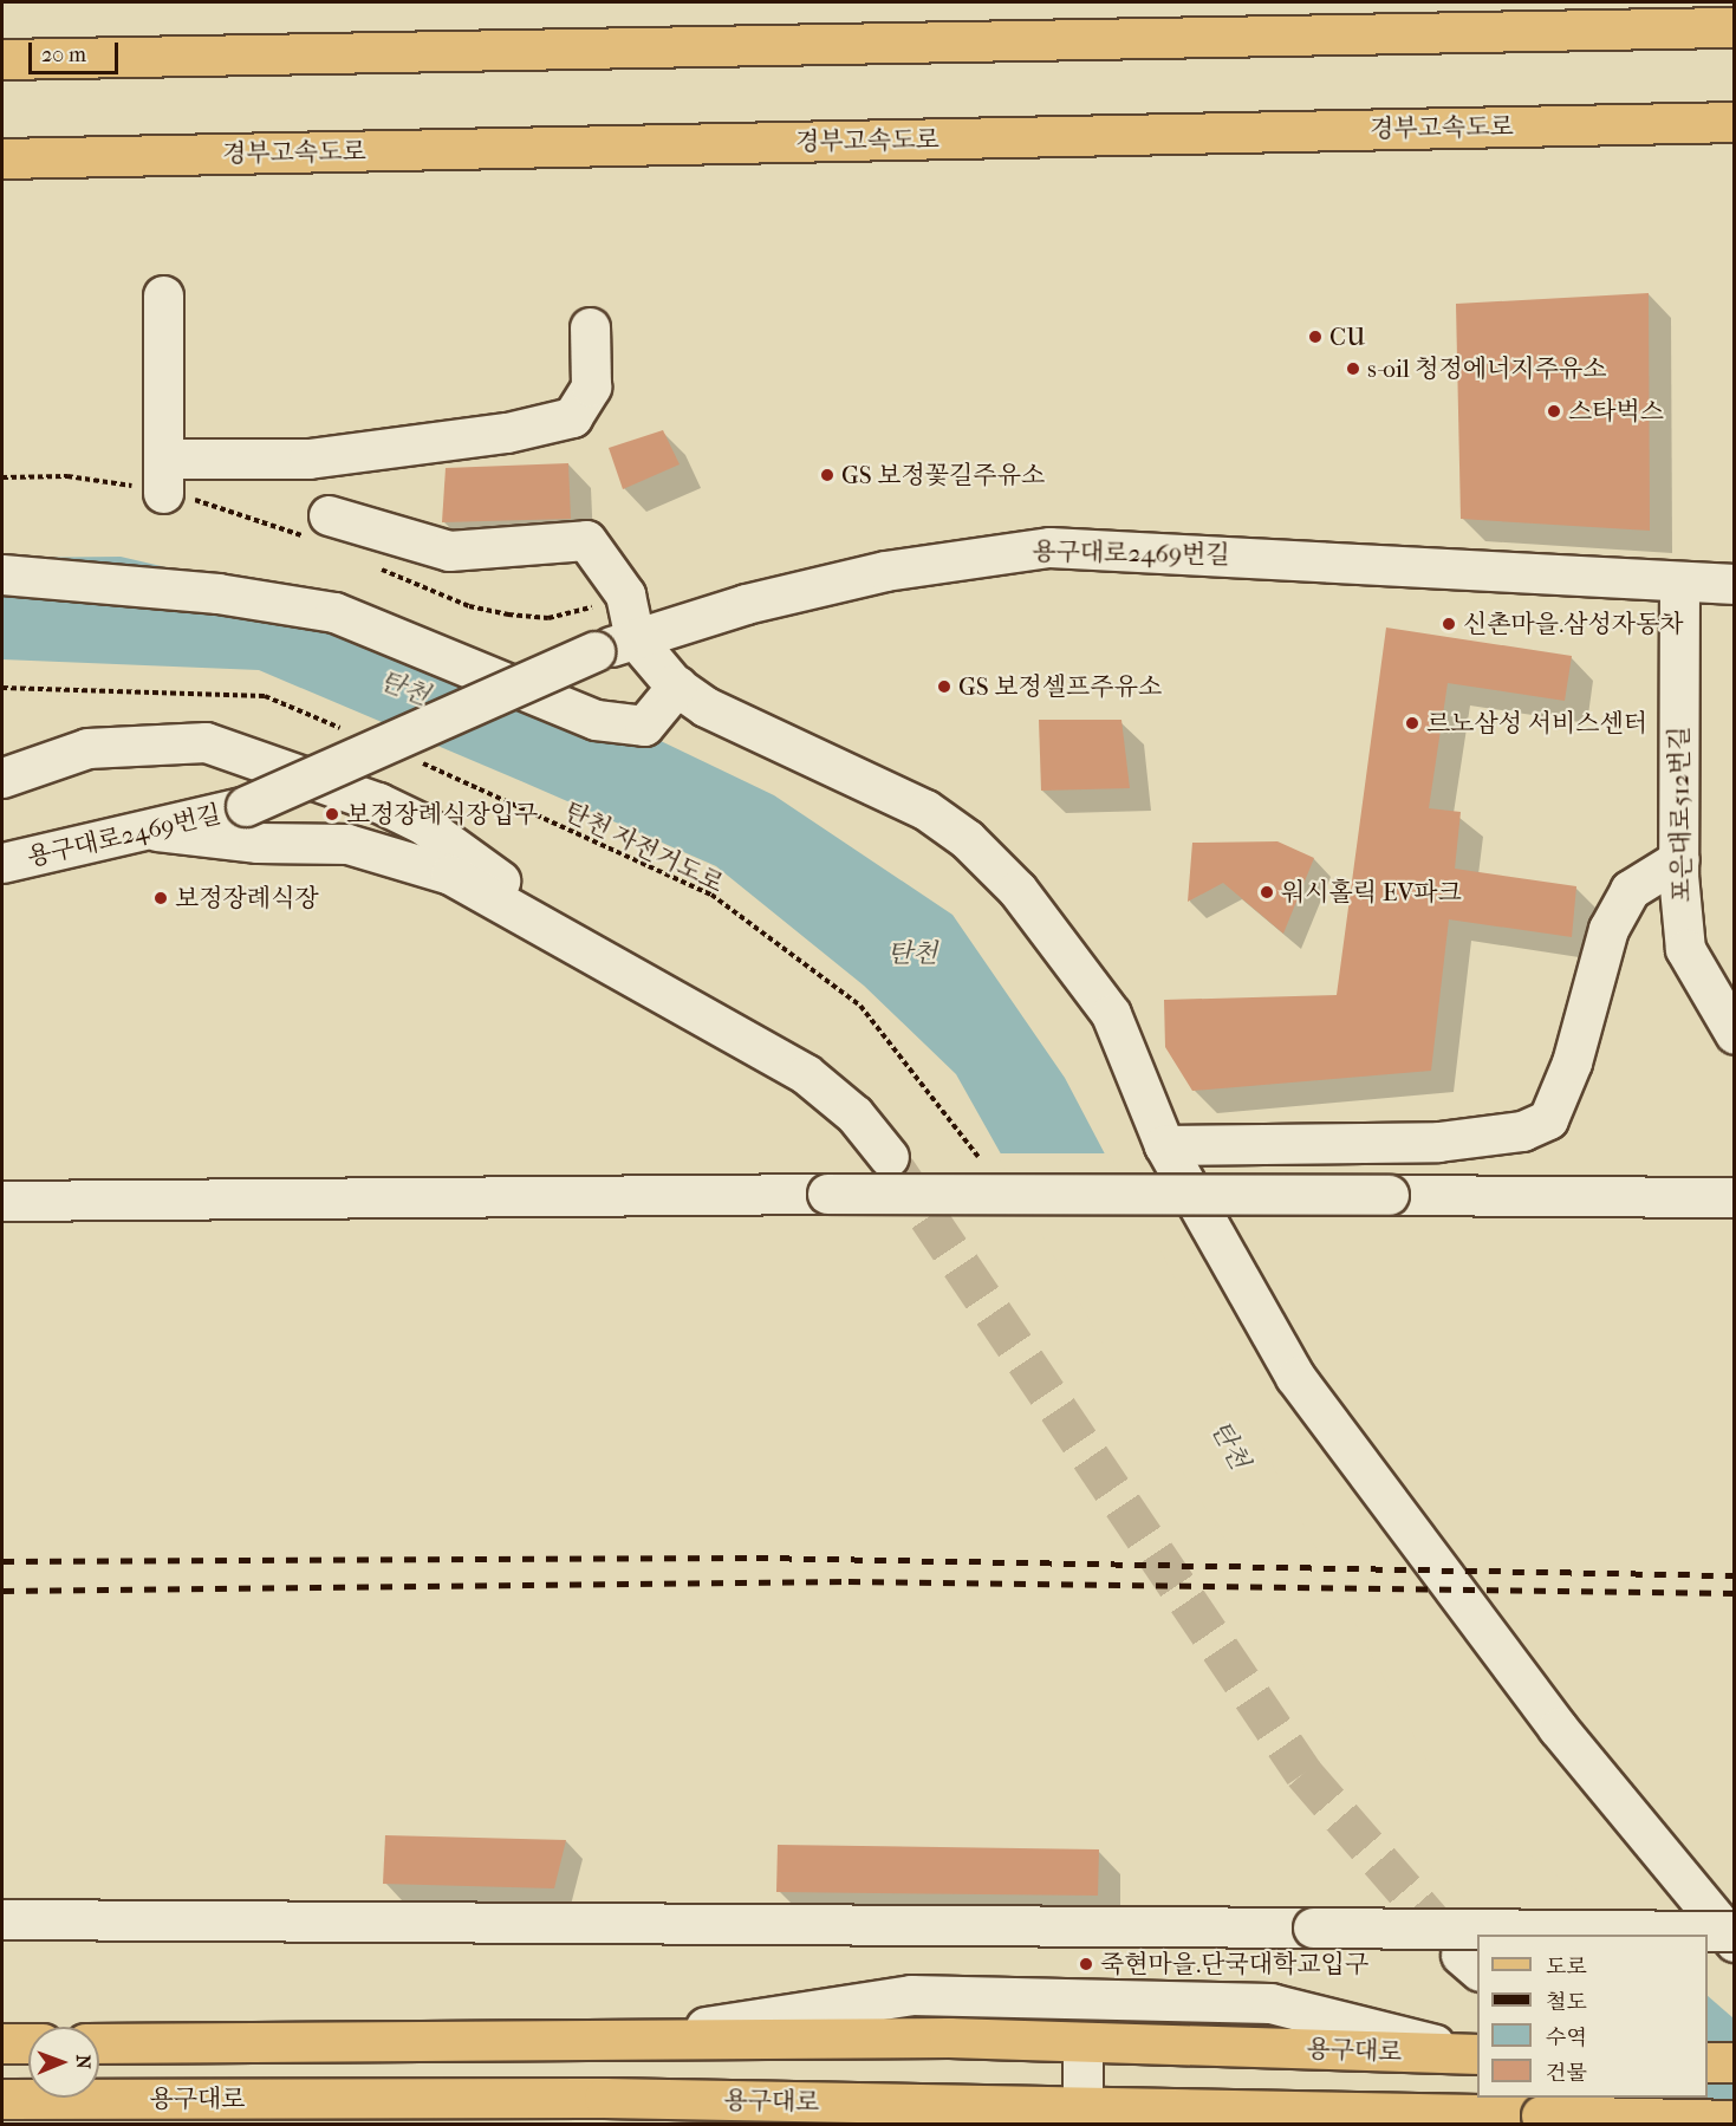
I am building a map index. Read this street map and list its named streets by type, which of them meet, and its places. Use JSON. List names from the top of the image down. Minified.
{"streets":{"main road":["경부고속도로","용구대로"],"street":["용구대로2469번길","포은대로512번길"],"path":["탄천 자전거도로"]},"crossings":[["용구대로2469번길","포은대로512번길"]],"water":["탄천"],"places":["CU","s-oil 청정에너지주유소","스타벅스","GS 보정꽃길주유소","신촌마을.삼성자동차","GS 보정셀프주유소","르노삼성 서비스센터","보정장례식장입구","워시홀릭 EV파크","보정장례식장","죽현마을.단국대학교입구"],"legend":["도로","철도","수역","건물"],"scale_bar":"20 m","north":"right"}
